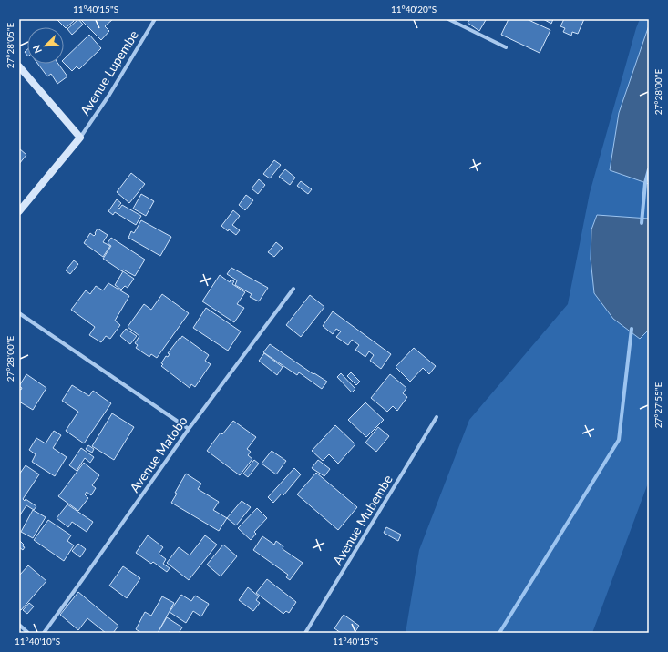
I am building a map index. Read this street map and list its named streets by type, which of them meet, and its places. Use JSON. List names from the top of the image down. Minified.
{"streets":{"street":["Avenue Lupembe","Avenue Matobo","Avenue Mubembe"]},"north":"bottom left","coordinates":["11°40'15\"S","11°40'20\"S","27°28'05\"E","27°28'00\"E","27°27'55\"E","11°40'10\"S"]}
